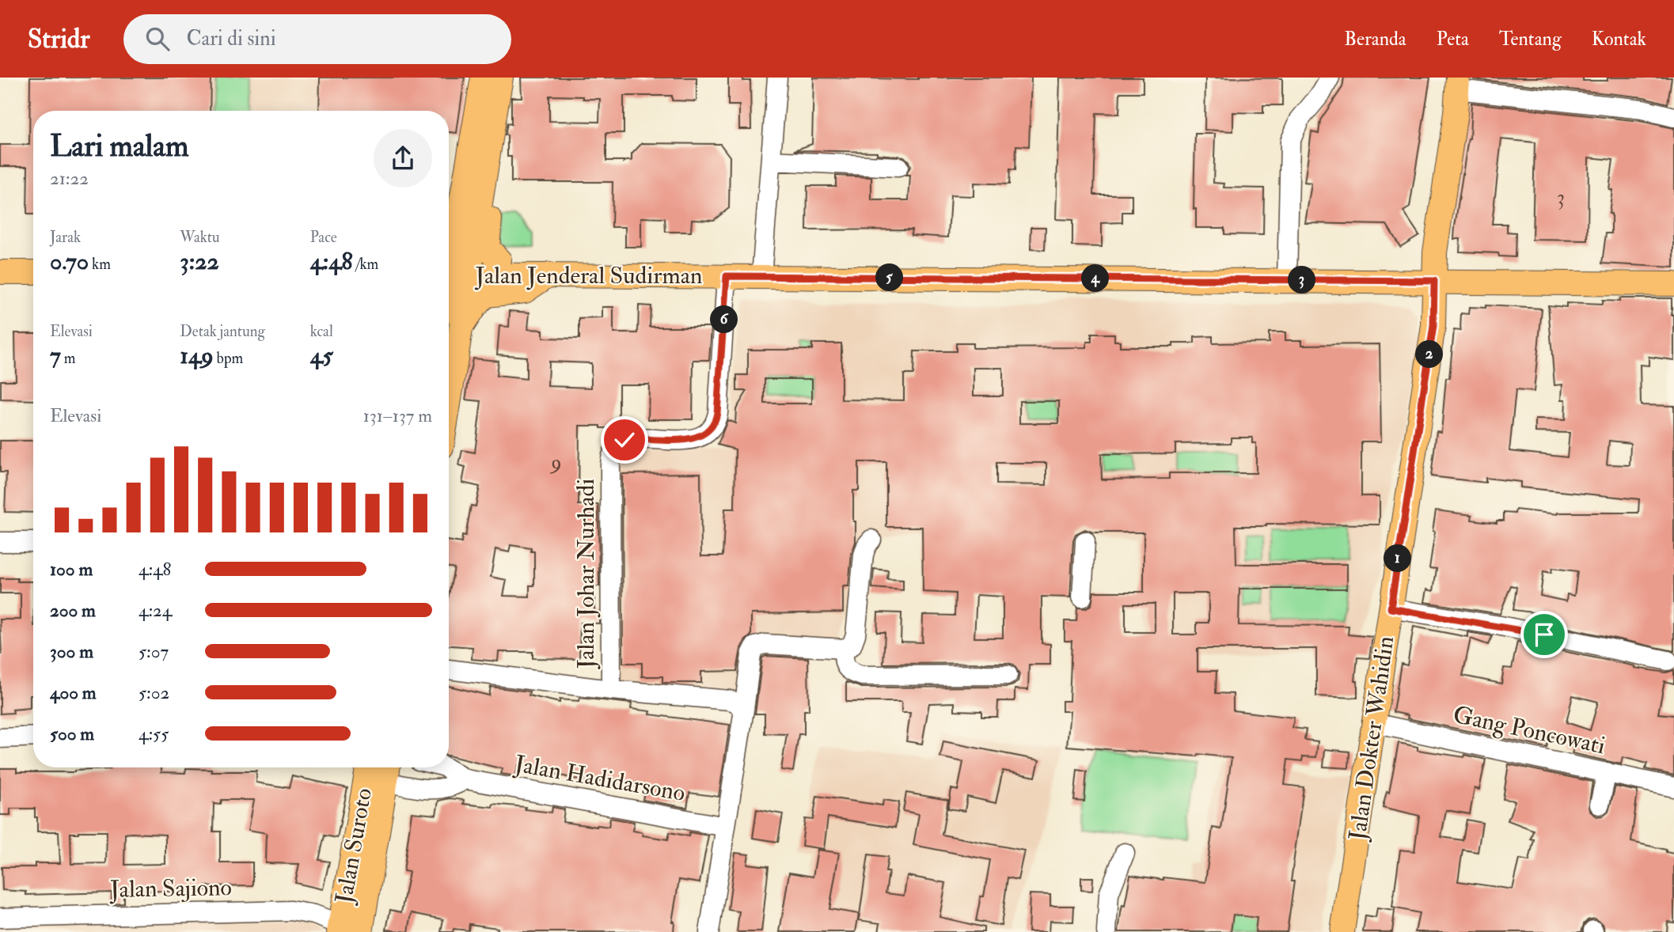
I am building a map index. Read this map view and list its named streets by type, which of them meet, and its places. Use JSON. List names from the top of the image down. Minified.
{"streets":{"main road":["Jalan Jenderal Sudirman","Jalan Dokter Wahidin","Jalan Suroto"],"street":["Jalan Johar Nurhadi","Gang Poncowati","Jalan Hadidarsono","Jalan Sajiono"]},"crossings":[["Jalan Jenderal Sudirman","Jalan Johar Nurhadi"],["Jalan Jenderal Sudirman","Jalan Dokter Wahidin"],["Gang Poncowati","Jalan Dokter Wahidin"],["Jalan Suroto","Jalan Sajiono"]],"house_numbers":["3","9"],"page":{"header":"Stridr","search":"Cari di sini","nav":["Beranda","Peta","Tentang","Kontak"],"heading":["Lari malam","21:22"],"stats":[["Jarak","0.70 km"],["Waktu","3:22"],["Pace","4:48 /km"],["Elevasi","7 m"],["Detak jantung","149 bpm"],["kcal","45"]],"pins":["5","4","3","6","2","1"],"chart":["Elevasi","131–137 m"],"list":[{"name":"100 m","note":"4:48"},{"name":"200 m","note":"4:24"},{"name":"300 m","note":"5:07"},{"name":"400 m","note":"5:02"},{"name":"500 m","note":"4:55"}]}}
